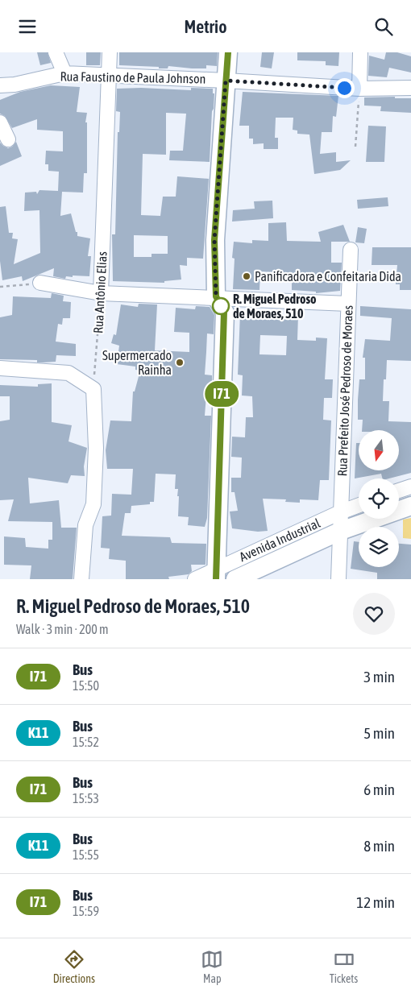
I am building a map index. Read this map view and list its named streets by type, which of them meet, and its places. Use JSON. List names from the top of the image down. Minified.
{"streets":{"main road":["Avenida Industrial"],"street":["Rua Faustino de Paula Johnson","Rua Antônio Elias","Rua Prefeito José Pedroso de Moraes"]},"crossings":[["Rua Faustino de Paula Johnson","Rua Antônio Elias"],["Rua Prefeito José Pedroso de Moraes","Avenida Industrial"]],"places":["Panificadora e Confeitaria Dida","R. Miguel Pedroso de Moraes, 510","Supermercado Rainha"],"lines":["bus line I71"],"north":"bottom","page":{"header":"Metrio","on_map":"I71","heading":["R. Miguel Pedroso de Moraes, 510","Walk · 3 min · 200 m"],"list":[{"mark":"I71","name":"Bus","note":"15:50","value":"3 min"},{"mark":"K11","name":"Bus","note":"15:52","value":"5 min"},{"mark":"I71","name":"Bus","note":"15:53","value":"6 min"},{"mark":"K11","name":"Bus","note":"15:55","value":"8 min"},{"mark":"I71","name":"Bus","note":"15:59","value":"12 min"}],"tabs":["Directions","Map","Tickets"]}}
